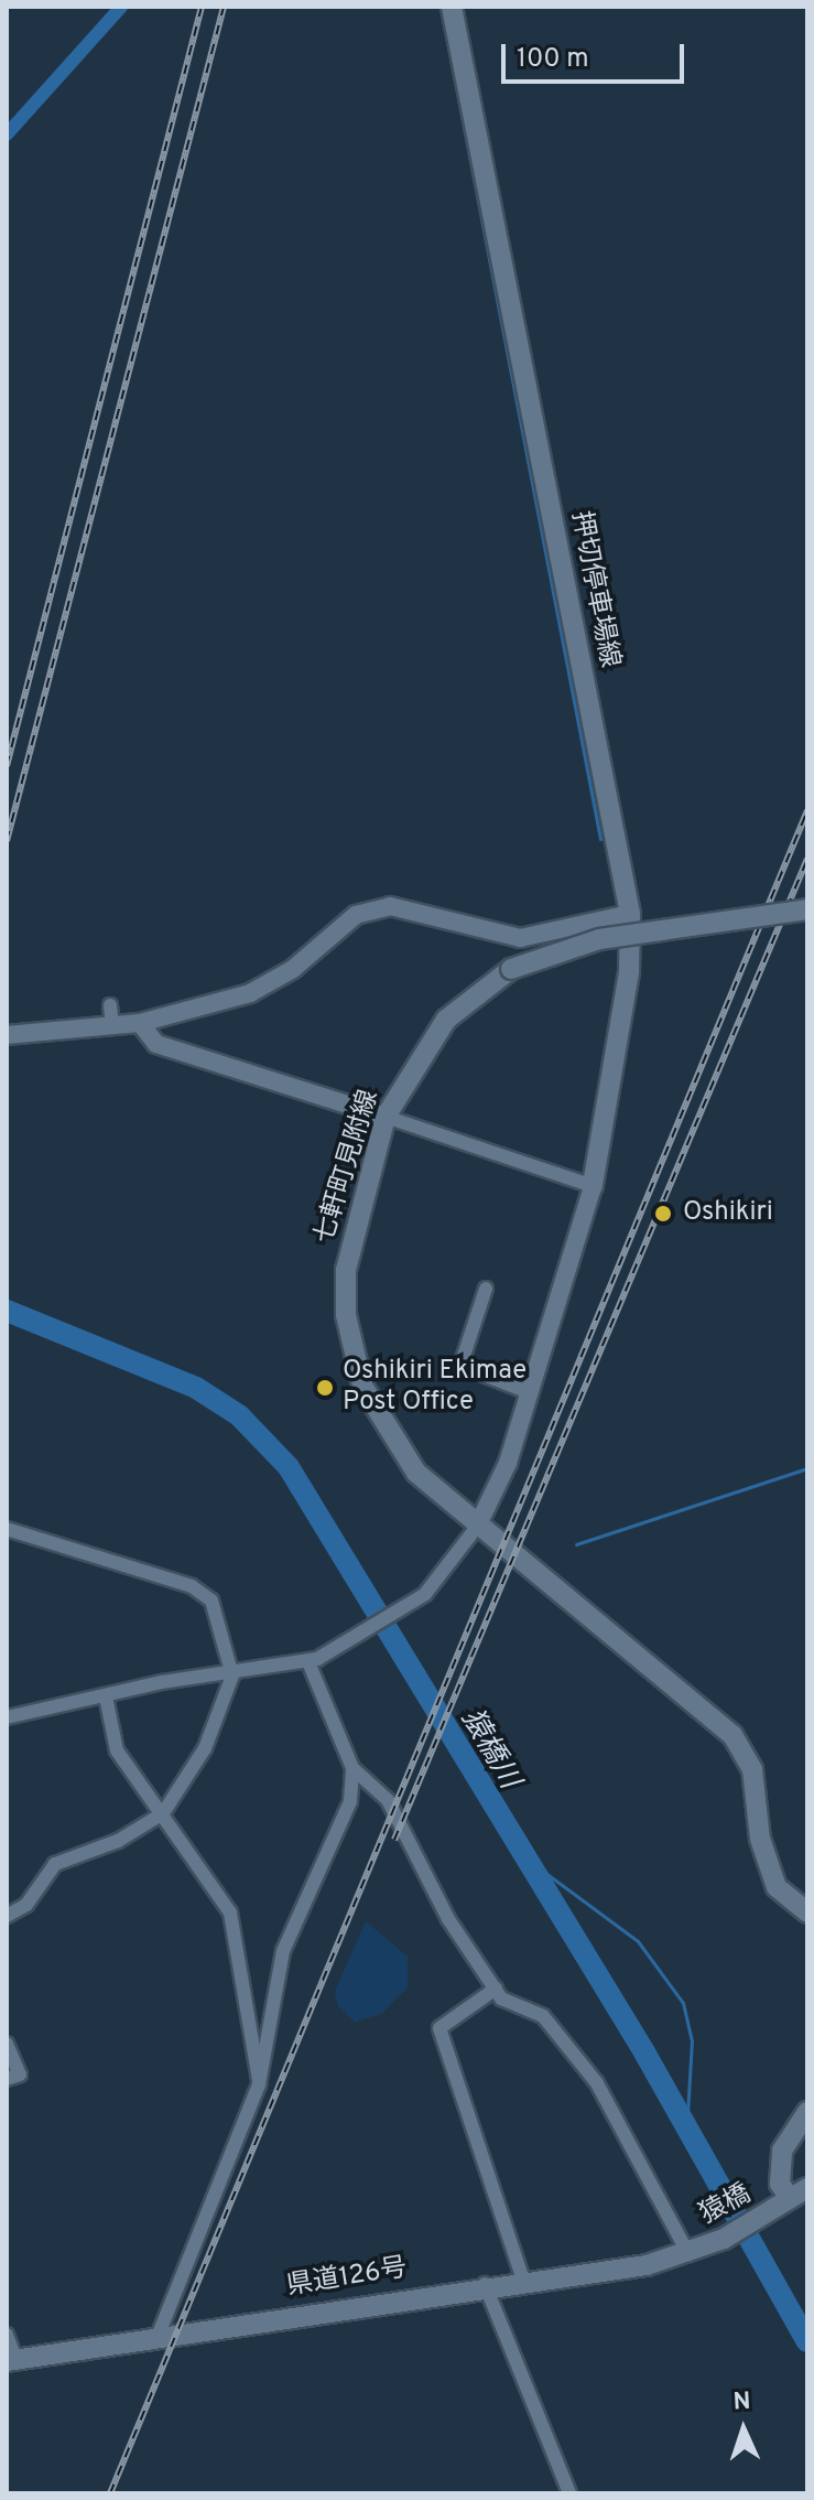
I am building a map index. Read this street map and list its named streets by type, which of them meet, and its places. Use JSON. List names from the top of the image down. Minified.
{"streets":{"main road":["押切停車場線","七軒町見附線","猿橋","県道126号"]},"crossings":[["猿橋","県道126号"]],"water":["猿橋川"],"places":["Oshikiri","Oshikiri Ekimae Post Office"],"scale_bar":"100 m","north":"top"}
